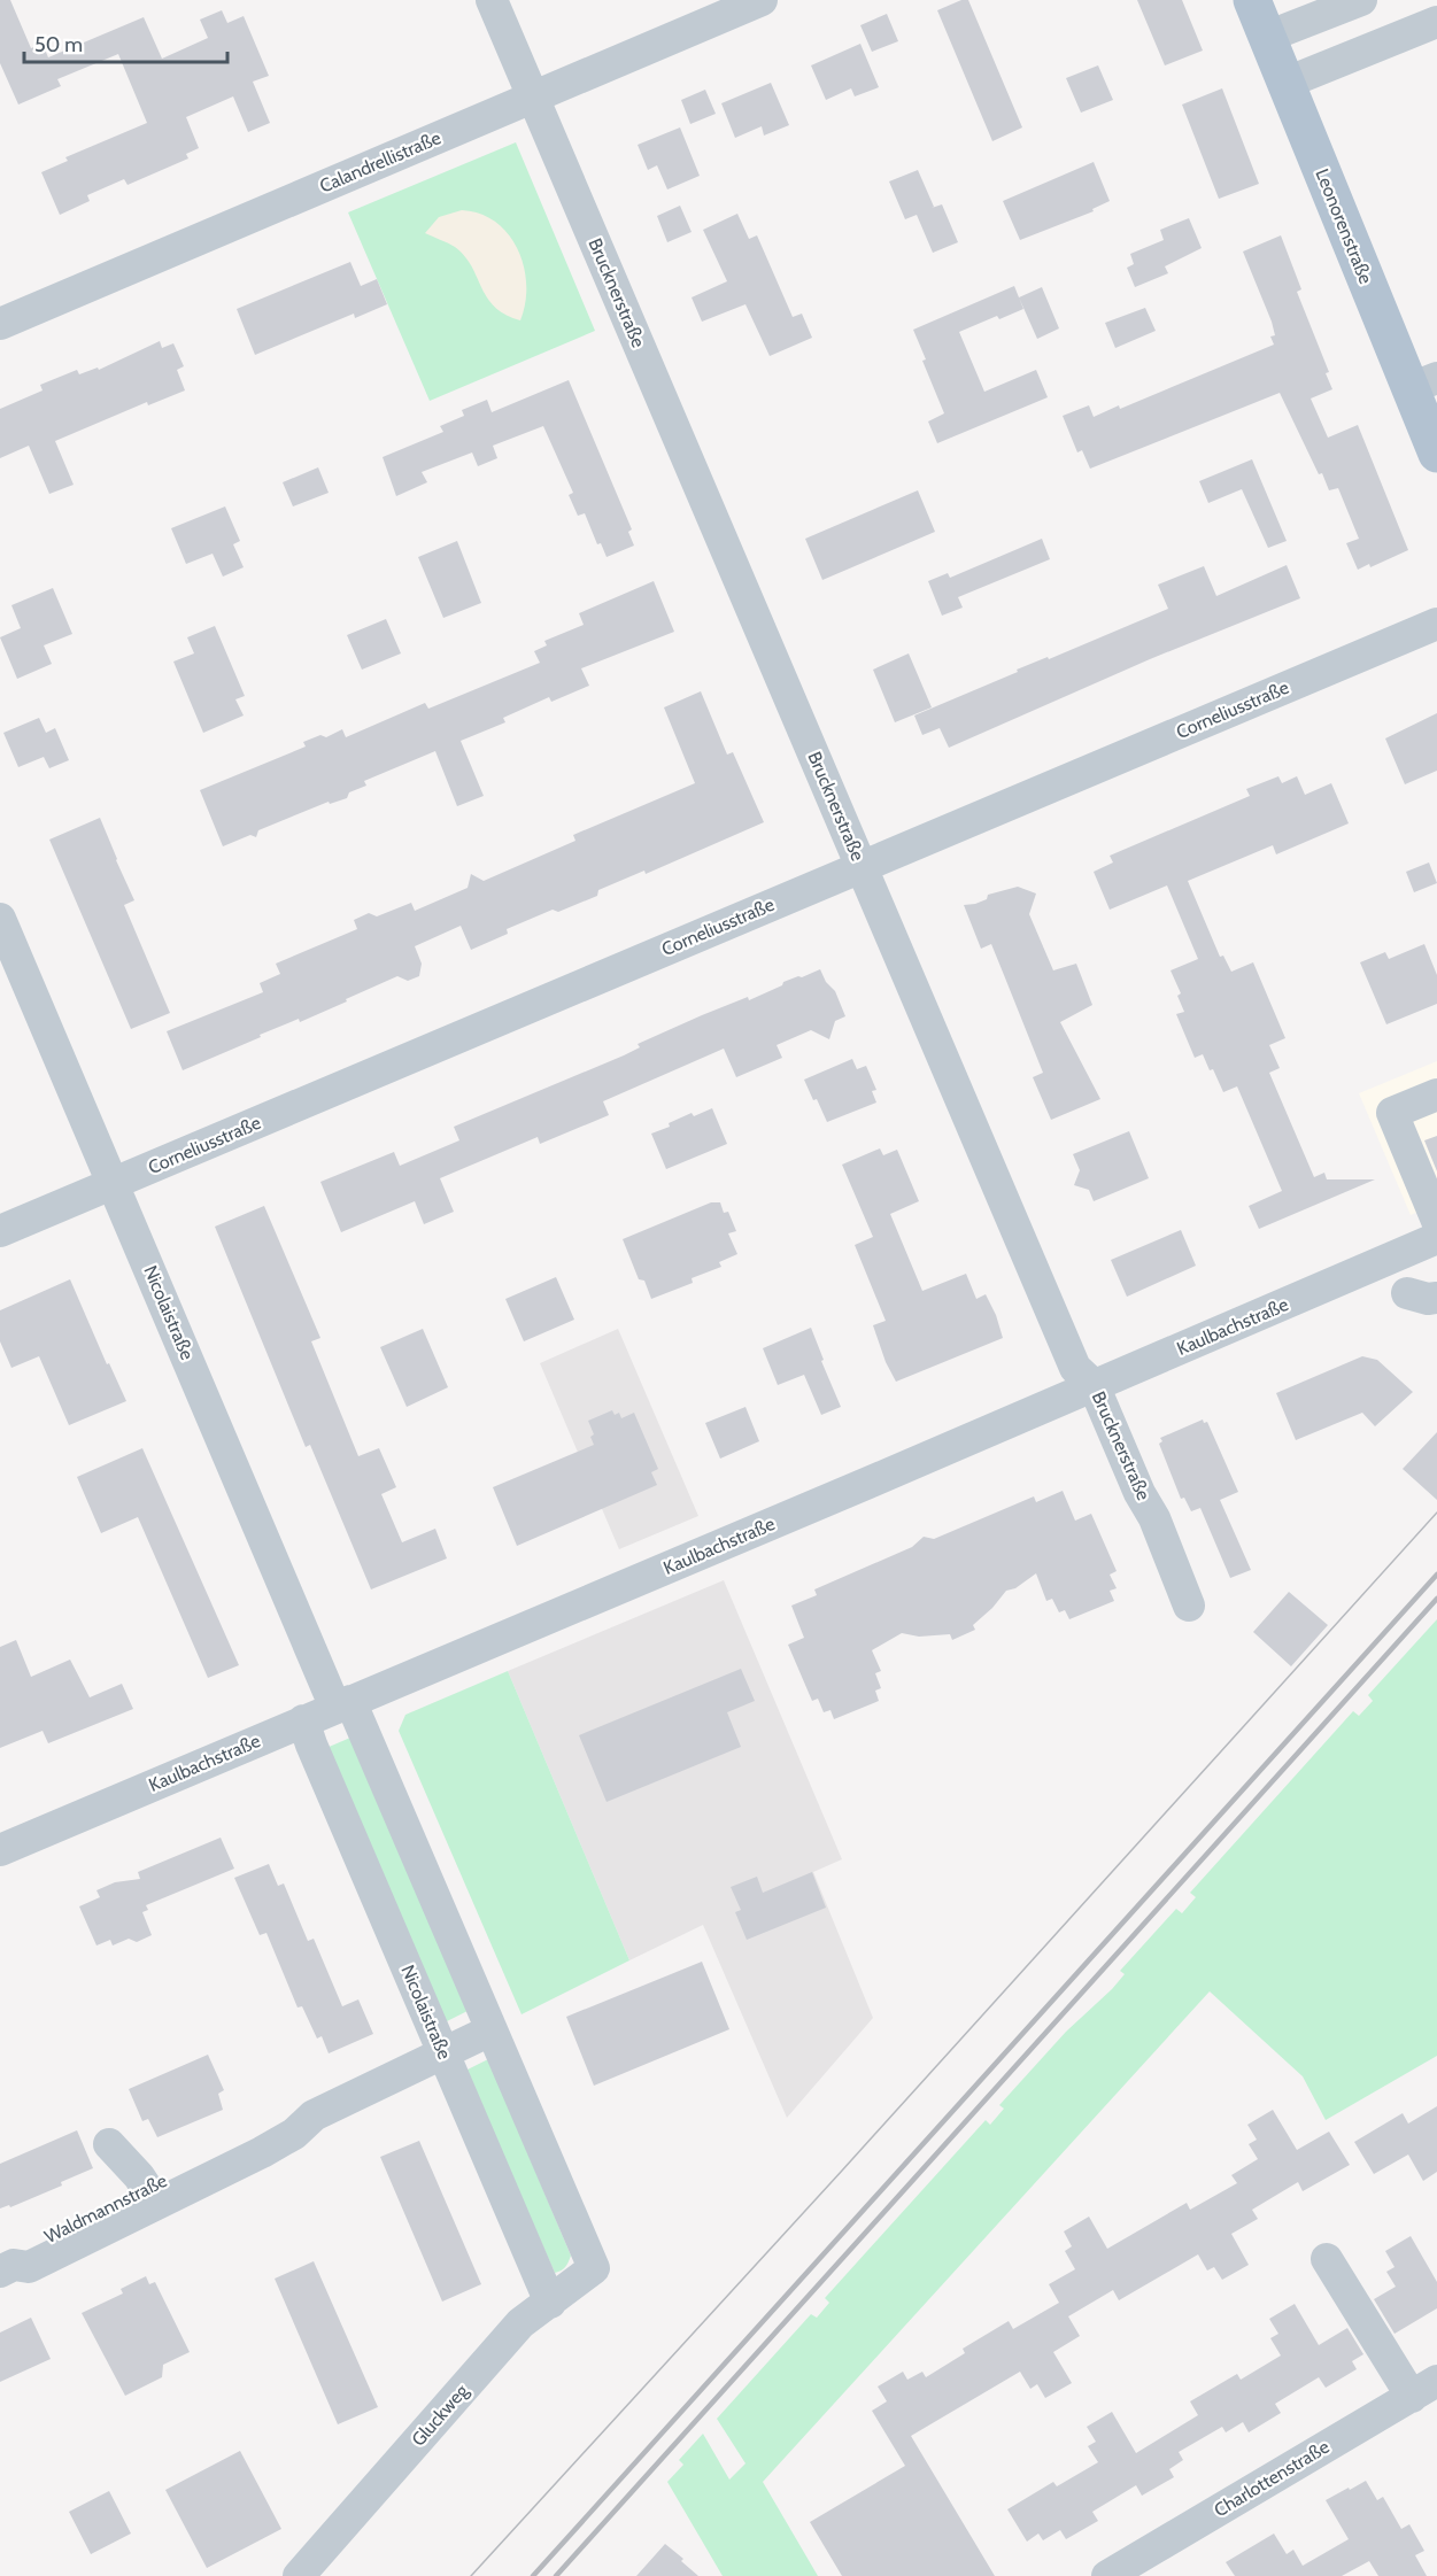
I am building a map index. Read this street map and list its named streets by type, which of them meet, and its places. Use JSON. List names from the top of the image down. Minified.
{"streets":{"main road":["Leonorenstraße"],"street":["Calandrellistraße","Brucknerstraße","Corneliusstraße","Nicolaistraße","Kaulbachstraße","Waldmannstraße","Gluckweg","Charlottenstraße"]},"crossings":[["Calandrellistraße","Brucknerstraße"],["Brucknerstraße","Corneliusstraße"],["Brucknerstraße","Kaulbachstraße"],["Corneliusstraße","Nicolaistraße"],["Nicolaistraße","Kaulbachstraße"],["Nicolaistraße","Waldmannstraße"],["Nicolaistraße","Gluckweg"]],"scale_bar":"50 m"}
